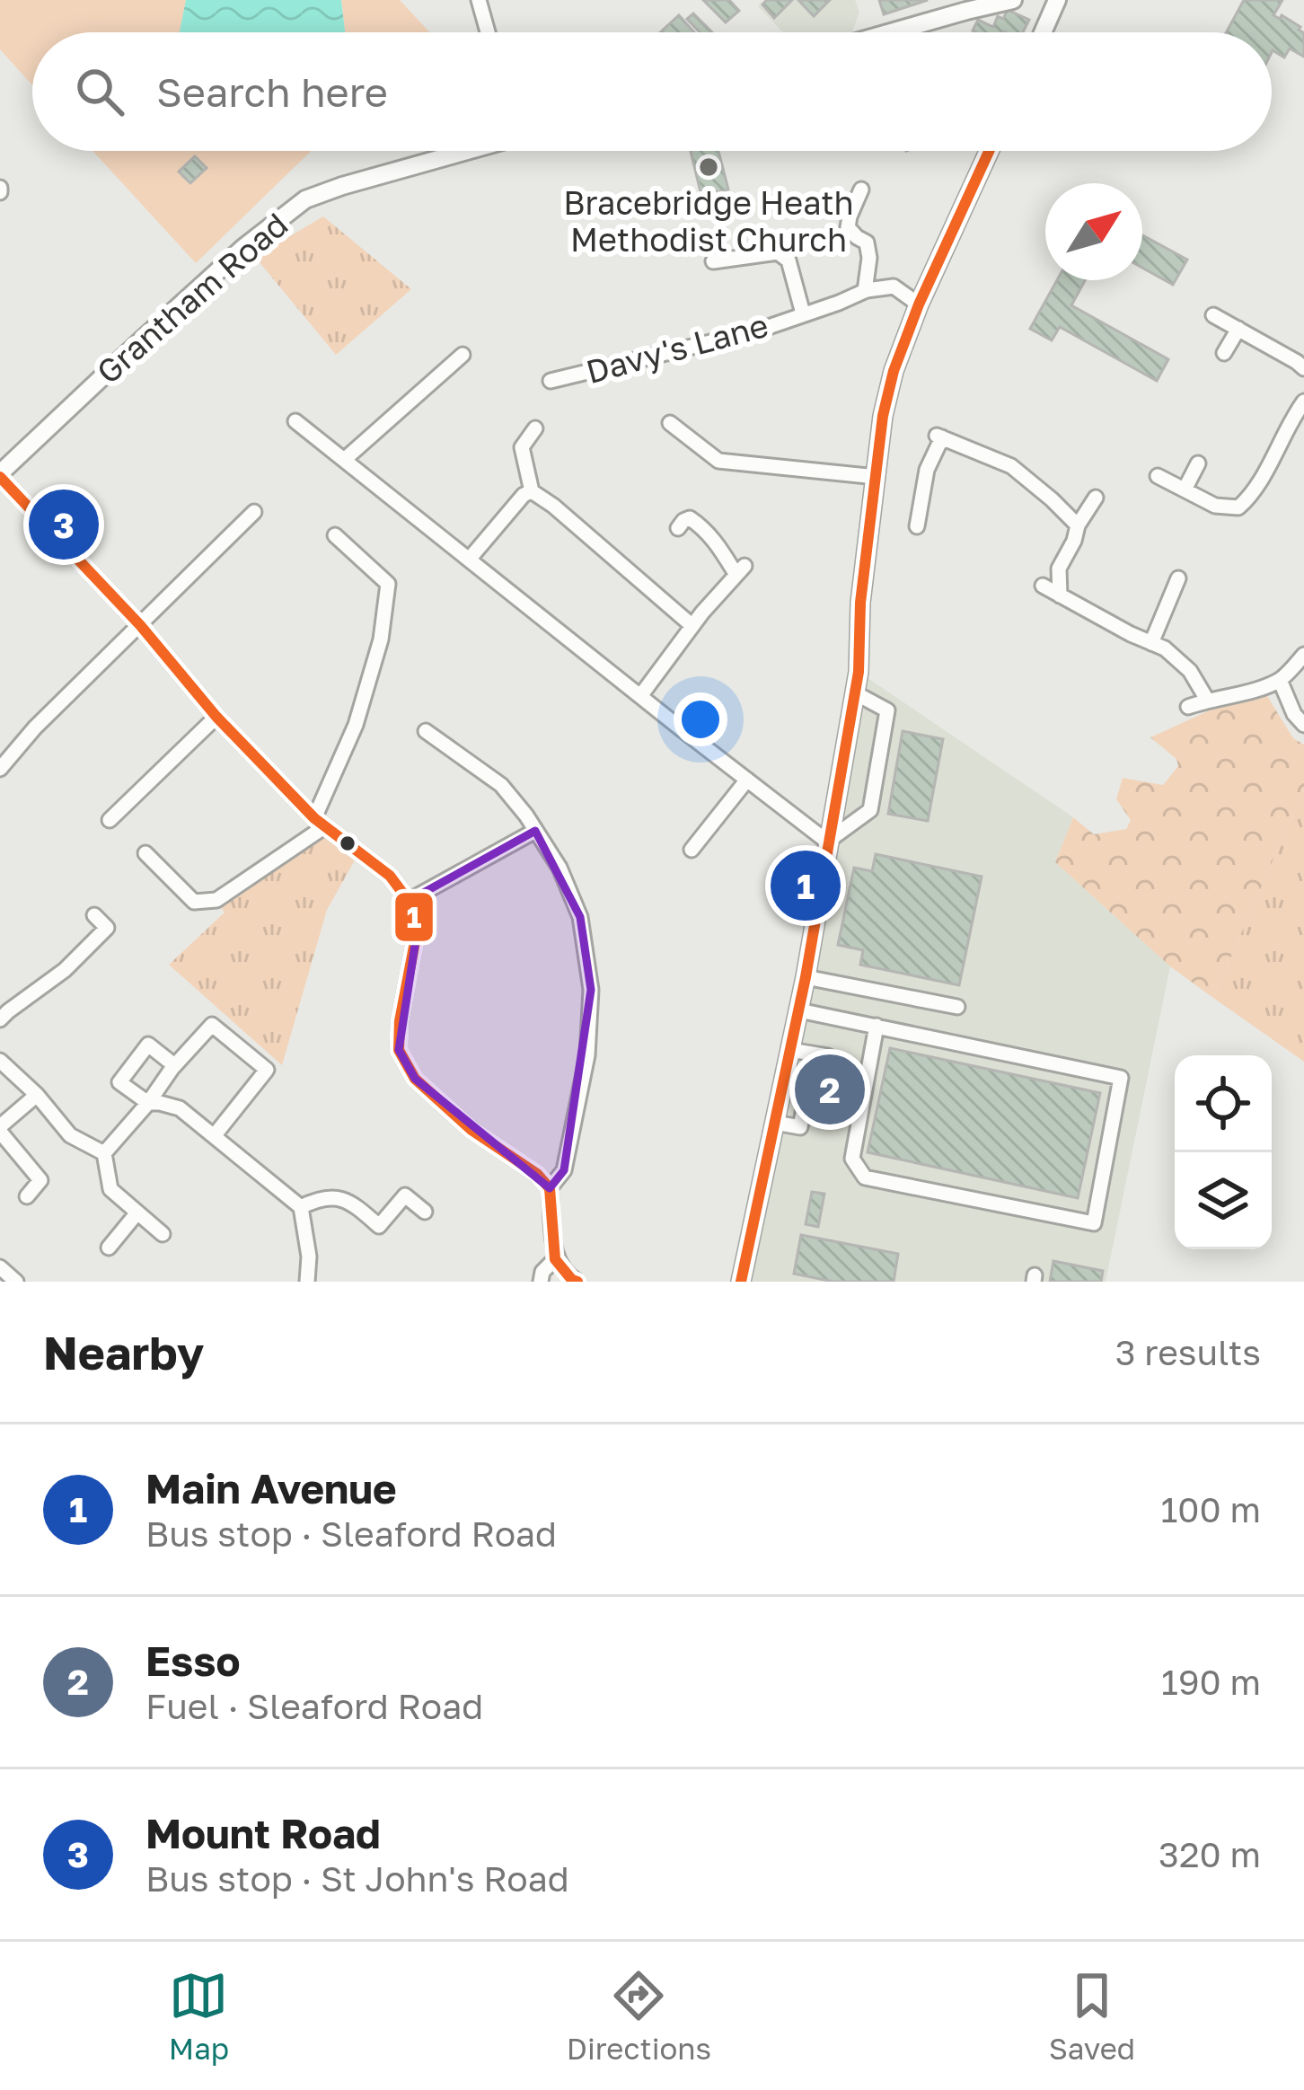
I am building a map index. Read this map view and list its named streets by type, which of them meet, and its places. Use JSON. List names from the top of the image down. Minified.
{"streets":{"main road":["Grantham Road"],"street":["Davy's Lane"]},"places":["Bracebridge Heath Methodist Church"],"lines":["transit line 1"],"north":"top right","page":{"search":"Search here","pins":["3","1","2"],"heading":["Nearby","3 results"],"list":[{"mark":"1","name":"Main Avenue","note":"Bus stop · Sleaford Road","value":"100 m"},{"mark":"2","name":"Esso","note":"Fuel · Sleaford Road","value":"190 m"},{"mark":"3","name":"Mount Road","note":"Bus stop · St John's Road","value":"320 m"}],"nav":["Map","Directions","Saved"]}}
